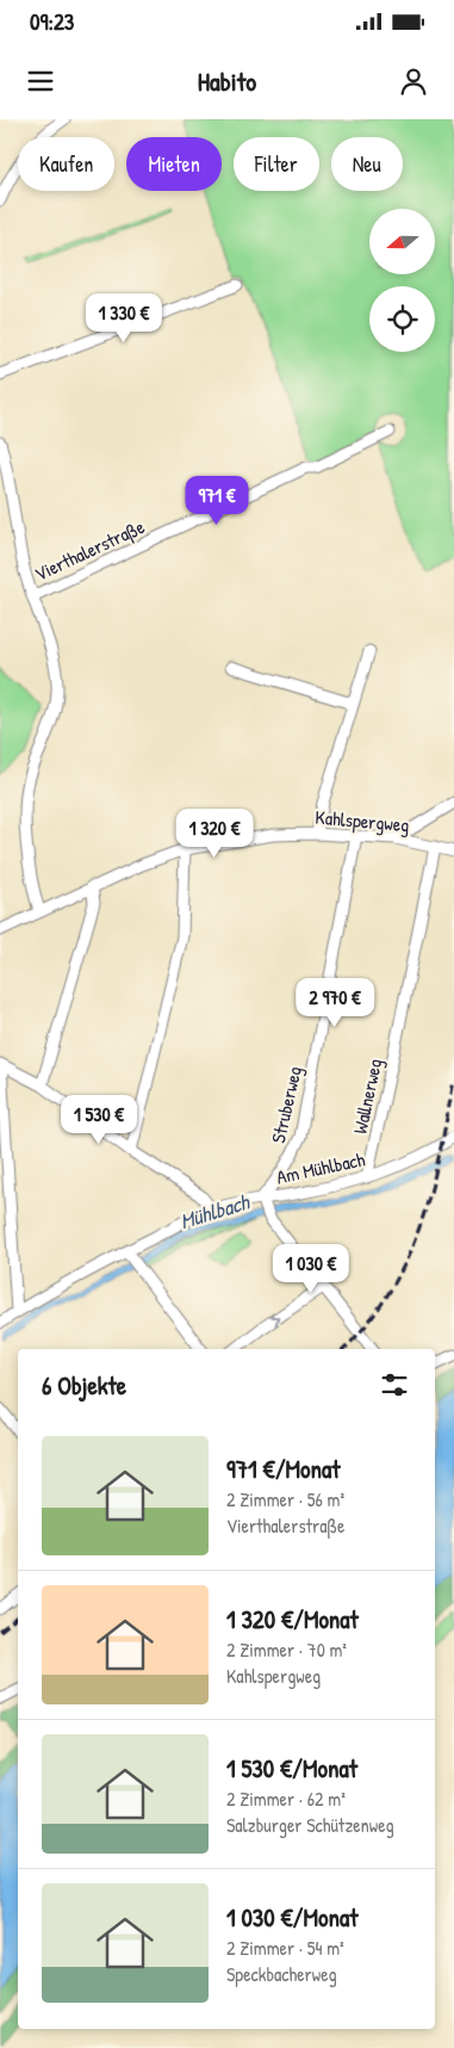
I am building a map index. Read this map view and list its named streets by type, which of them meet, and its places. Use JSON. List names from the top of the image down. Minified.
{"streets":{"street":["Vierthalerstraße","Kahlspergweg","Wallnerweg","Struberweg","Am Mühlbach"]},"crossings":[["Kahlspergweg","Wallnerweg"],["Kahlspergweg","Struberweg"],["Wallnerweg","Am Mühlbach"],["Struberweg","Am Mühlbach"]],"water":["Mühlbach"],"north":"left","page":{"status":"09:23","header":"Habito","chip":["Kaufen","Mieten","Filter","Neu"],"price":["1 330 €","971 €","1 320 €","2 970 €","1 530 €","1 030 €"],"heading":"6 Objekte","list":[{"name":"971 €/Monat","note":"2 Zimmer · 56 m² · Vierthalerstraße"},{"name":"1 320 €/Monat","note":"2 Zimmer · 70 m² · Kahlspergweg"},{"name":"1 530 €/Monat","note":"2 Zimmer · 62 m² · Salzburger Schützenweg"},{"name":"1 030 €/Monat","note":"2 Zimmer · 54 m² · Speckbacherweg"}]}}
